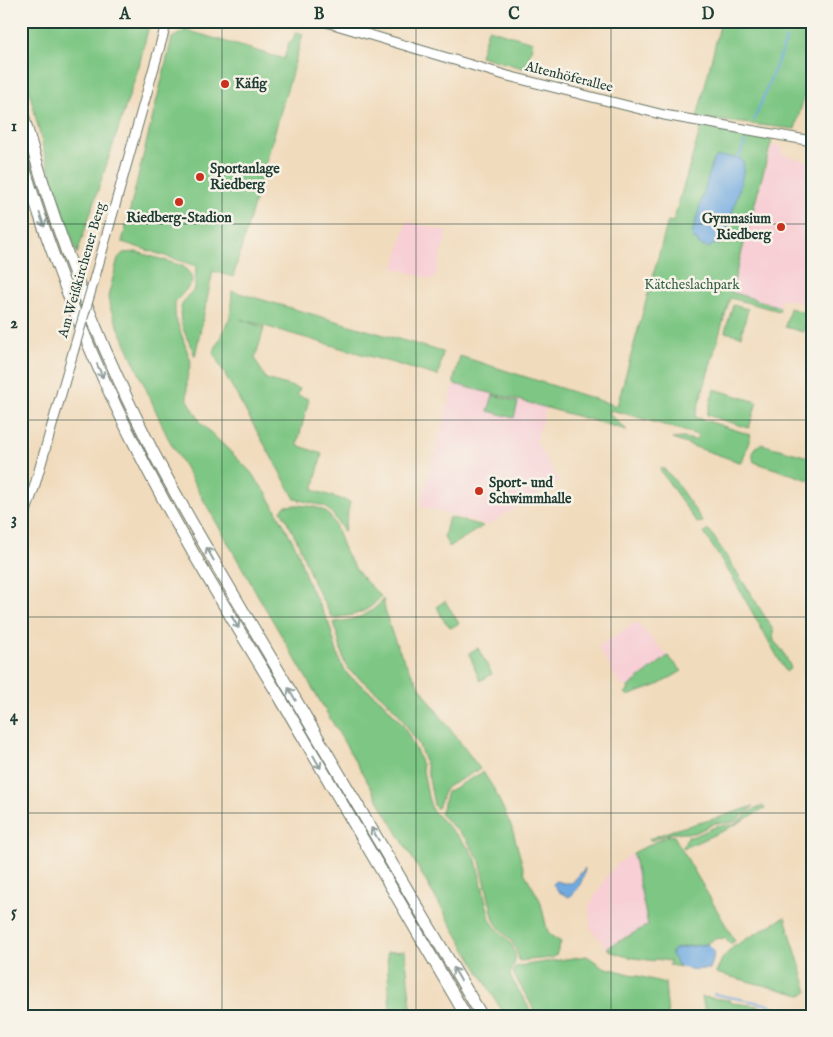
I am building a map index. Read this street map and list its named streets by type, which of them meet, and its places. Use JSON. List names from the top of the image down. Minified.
{"streets":{"main road":["Altenhöferallee","Am Weißkirchener Berg"]},"parks":["Kätcheslachpark"],"places":["Käfig","Sportanlage Riedberg","Riedberg-Stadion","Gymnasium Riedberg","Sport- und Schwimmhalle"],"grid":{"columns":["A","B","C","D"],"rows":["1","2","3","4","5"]}}
